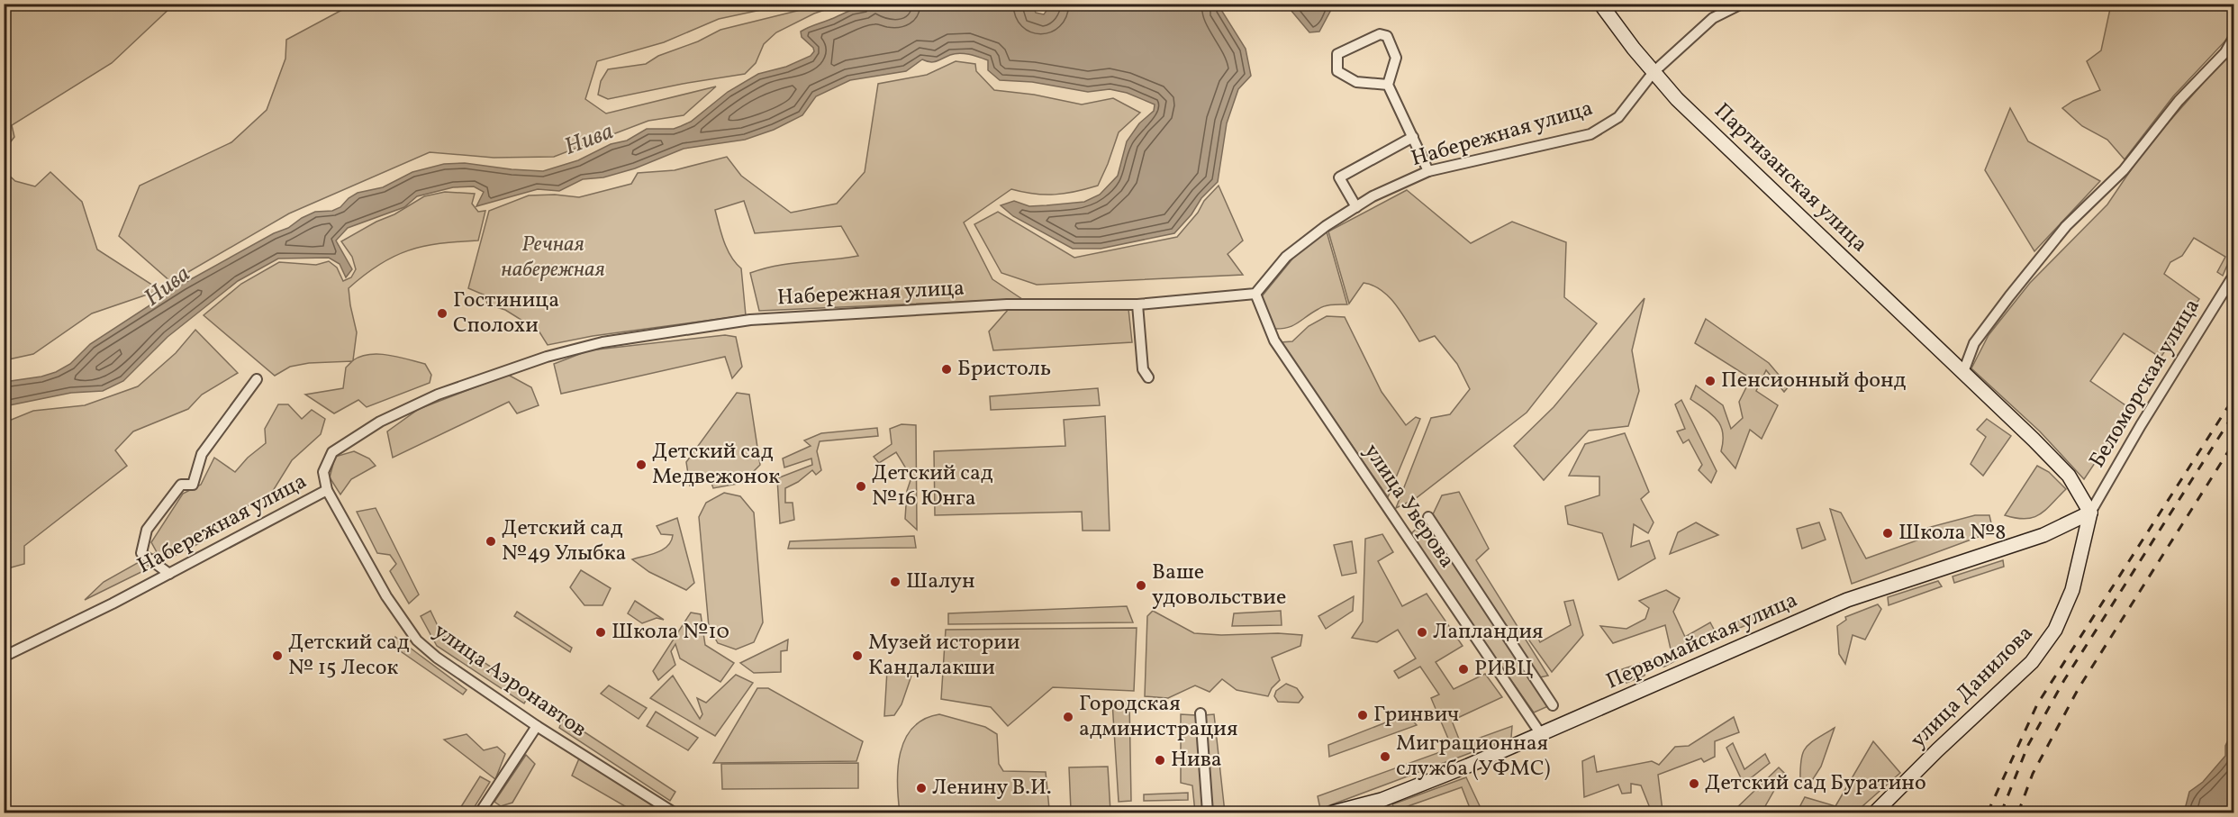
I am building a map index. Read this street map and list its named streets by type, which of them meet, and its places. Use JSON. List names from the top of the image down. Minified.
{"streets":{"main road":["Партизанская улица","Первомайская улица","улица Данилова"],"street":["Набережная улица","Беломорская улица","улица Уверова","улица Аэронавтов"]},"crossings":[["Набережная улица","Партизанская улица"],["Набережная улица","улица Уверова"],["Набережная улица","улица Аэронавтов"],["Партизанская улица","Беломорская улица"],["Партизанская улица","Первомайская улица"],["Партизанская улица","улица Данилова"],["Беломорская улица","Первомайская улица"],["Беломорская улица","улица Данилова"],["улица Уверова","Первомайская улица"],["Первомайская улица","улица Данилова"]],"water":["Нива"],"parks":["Речная набережная"],"places":["Гостиница Сполохи","Бристоль","Пенсионный фонд","Детский сад Медвежонок","Детский сад №16 Юнга","Школа №8","Детский сад №49 Улыбка","Шалун","Ваше удовольствие","Школа №10","Лапландия","Детский сад № 15 Лесок","Музей истории Кандалакши","РИВЦ","Гринвич","Городская администрация","Миграционная служба (УФМС)","Нива","Детский сад Буратино","Ленину В.И."]}
